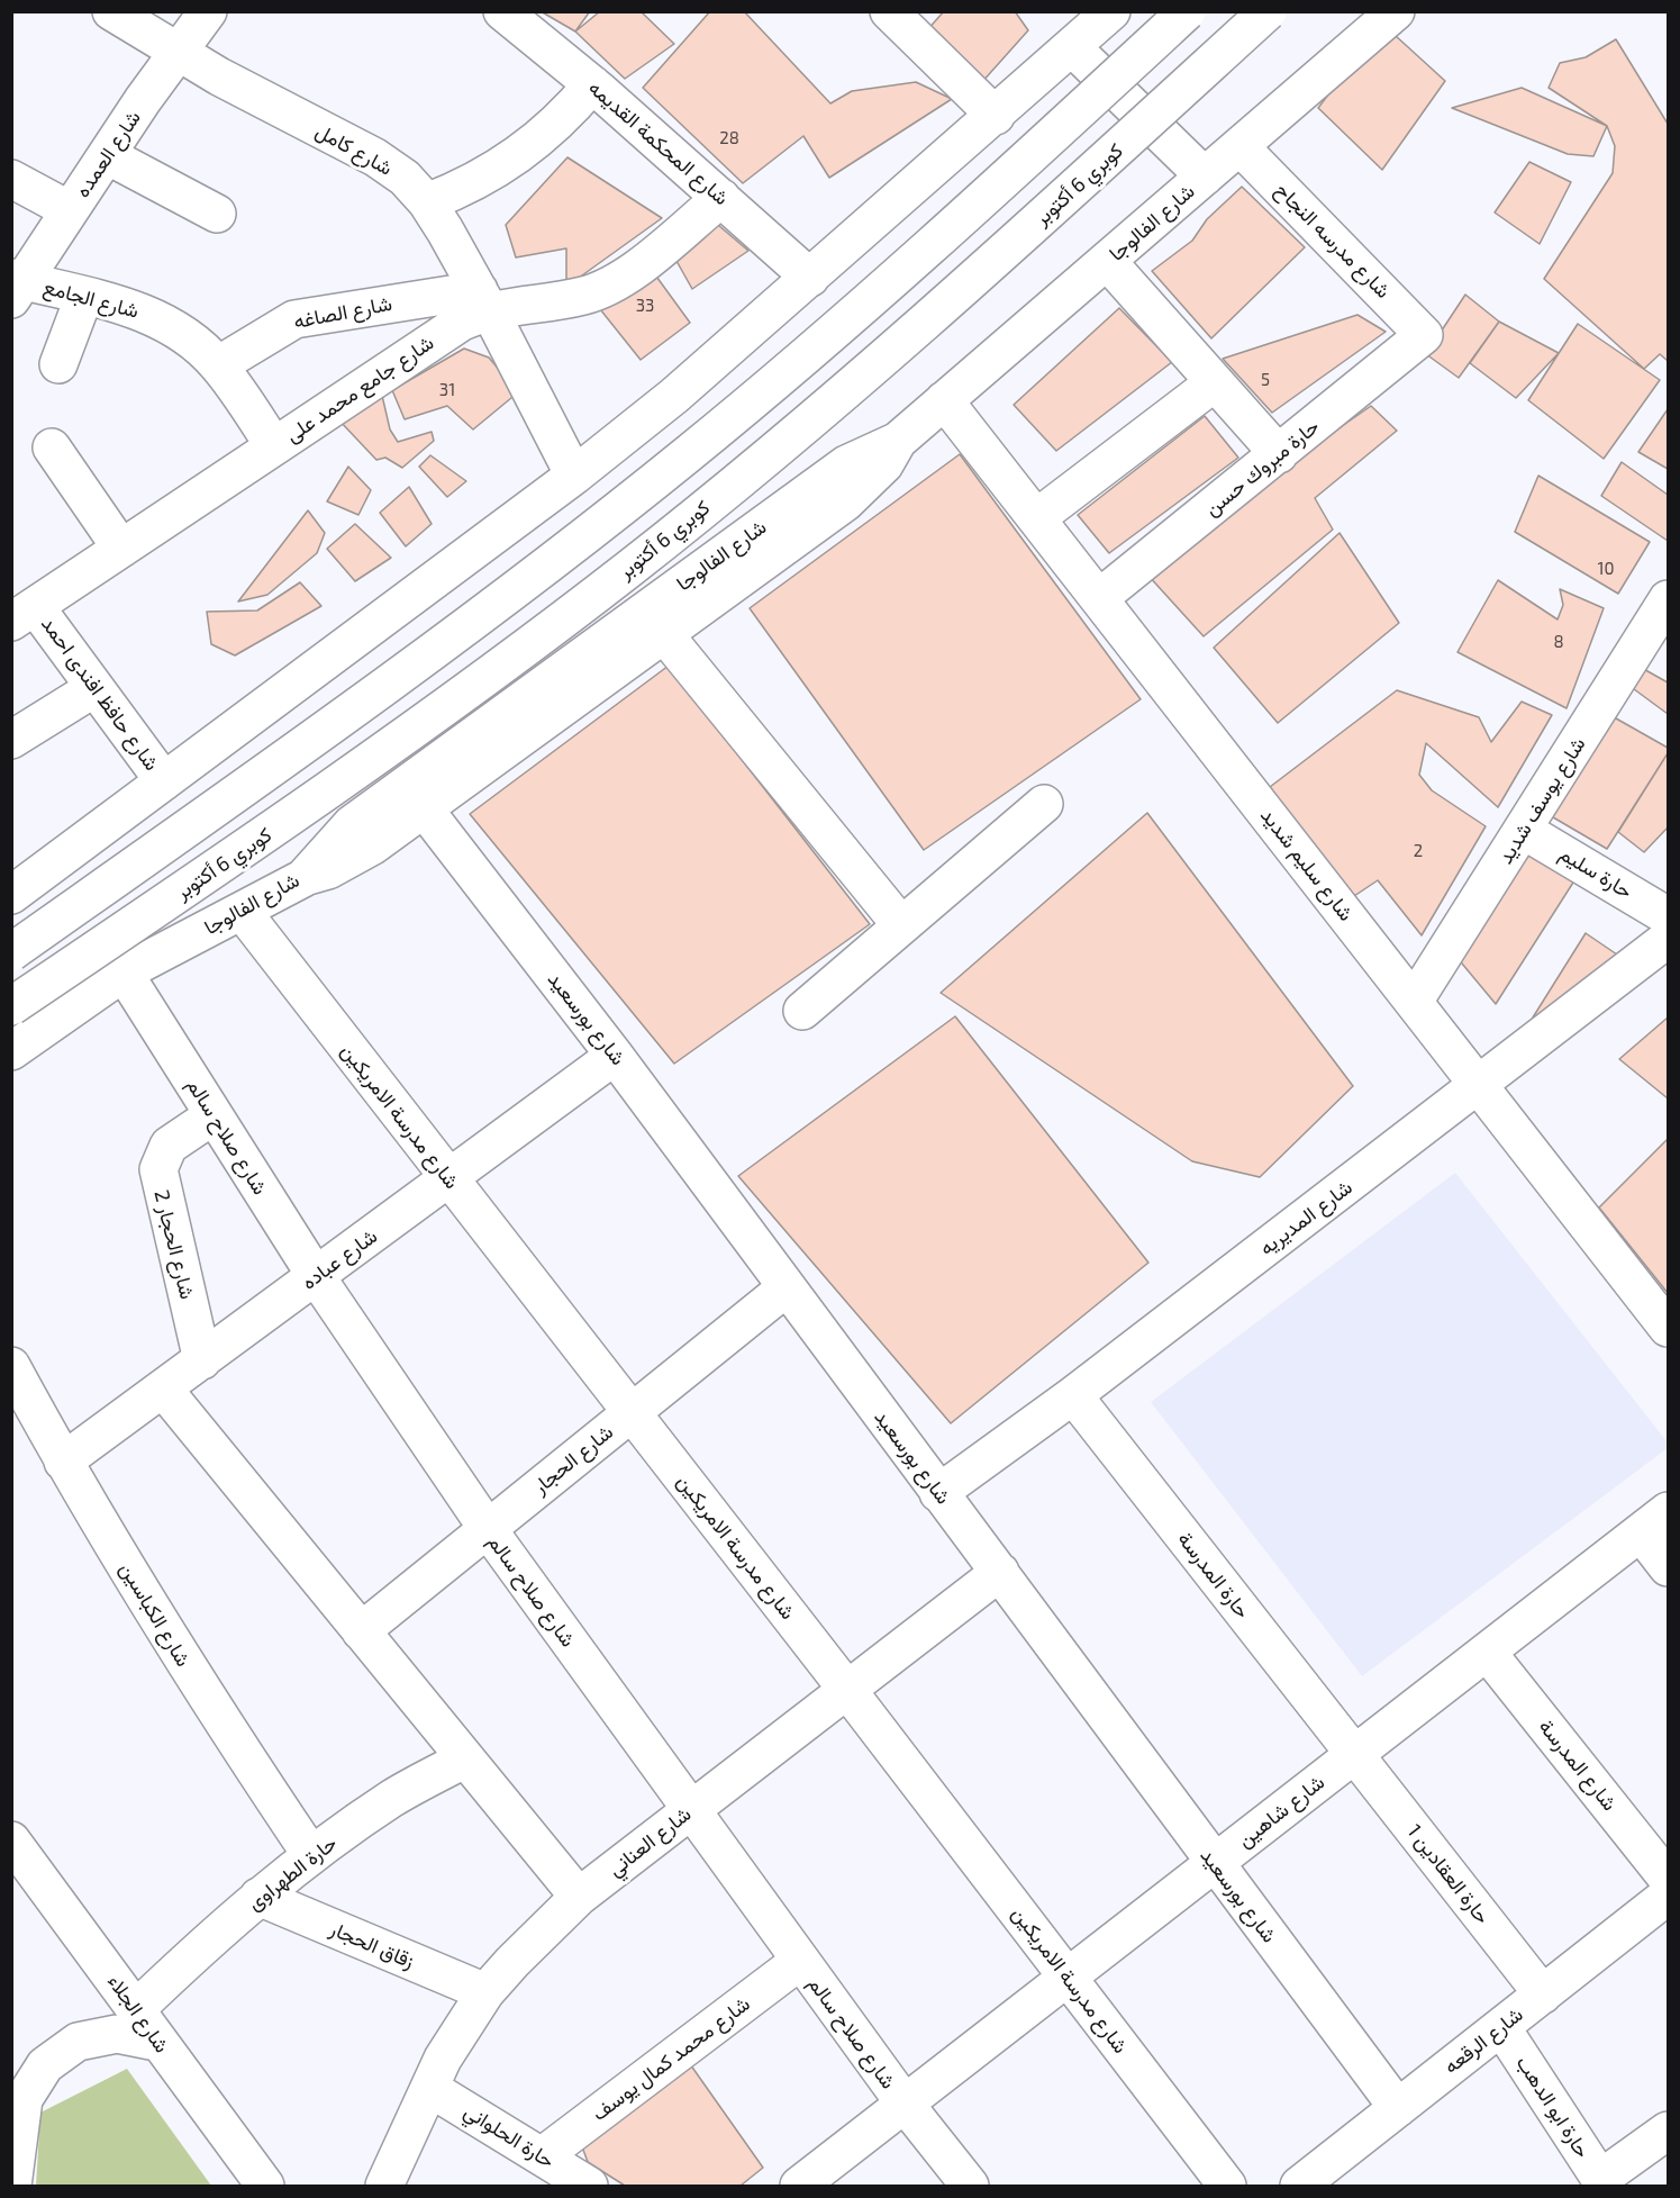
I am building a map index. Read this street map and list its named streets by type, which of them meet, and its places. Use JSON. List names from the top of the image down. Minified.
{"streets":{"main road":["شارع المحكمة القديمه","شارع كامل","شارع العمده","كوبري 6 أكتوبر","شارع الفالوجا","شارع مدرسه النجاح","شارع الجامع","شارع الصاغه","شارع جامع محمد على","حارة مبروك حسن","شارع حافظ افندى احمد","شارع يوسف شديد","شارع سليم شديد","حارة سليم","شارع بورسعيد","شارع مدرسة الامريكين","شارع صلاح سالم","شارع المديريه","شارع الحجار 2","شارع عباده","شارع الحجار","حارة المدرسة","شارع الكباسين","شارع المدرسة","شارع شاهين","شارع العناني","حارة الطهراوى","حارة العقادين 1","زقاق الحجار","شارع الجلاء","شارع الرقعه","شارع محمد كمال يوسف","حارة ابو الدهب","حارة الحلواني"]},"crossings":[["شارع المحكمة القديمه","شارع جامع محمد على"],["شارع كامل","شارع العمده"],["شارع كامل","شارع الصاغه"],["شارع كامل","شارع جامع محمد على"],["شارع العمده","شارع الجامع"],["شارع الفالوجا","شارع مدرسه النجاح"],["شارع الفالوجا","شارع سليم شديد"],["شارع الفالوجا","شارع مدرسة الامريكين"],["شارع الفالوجا","شارع صلاح سالم"],["شارع مدرسه النجاح","حارة مبروك حسن"],["شارع الجامع","شارع الصاغه"],["شارع الجامع","شارع جامع محمد على"],["شارع الصاغه","شارع جامع محمد على"],["شارع جامع محمد على","شارع حافظ افندى احمد"],["حارة مبروك حسن","شارع سليم شديد"],["شارع يوسف شديد","شارع سليم شديد"],["شارع يوسف شديد","حارة سليم"],["شارع سليم شديد","شارع المديريه"],["شارع بورسعيد","شارع المديريه"],["شارع بورسعيد","شارع عباده"],["شارع بورسعيد","شارع الحجار"],["شارع بورسعيد","شارع شاهين"],["شارع بورسعيد","شارع العناني"],["شارع بورسعيد","شارع الرقعه"],["شارع مدرسة الامريكين","شارع عباده"],["شارع مدرسة الامريكين","شارع الحجار"],["شارع مدرسة الامريكين","شارع شاهين"],["شارع مدرسة الامريكين","شارع العناني"],["شارع صلاح سالم","شارع الحجار 2"],["شارع صلاح سالم","شارع عباده"],["شارع صلاح سالم","شارع الحجار"],["شارع صلاح سالم","شارع شاهين"],["شارع صلاح سالم","شارع العناني"],["شارع صلاح سالم","شارع محمد كمال يوسف"],["شارع المديريه","حارة المدرسة"],["شارع الحجار 2","شارع عباده"],["شارع عباده","شارع الكباسين"],["حارة المدرسة","شارع شاهين"],["حارة المدرسة","حارة العقادين 1"],["شارع الكباسين","حارة الطهراوى"],["شارع المدرسة","شارع شاهين"],["شارع شاهين","حارة العقادين 1"],["شارع العناني","زقاق الحجار"],["شارع العناني","حارة الحلواني"],["حارة الطهراوى","زقاق الحجار"],["حارة الطهراوى","شارع الجلاء"],["حارة العقادين 1","شارع الرقعه"],["شارع الرقعه","حارة ابو الدهب"],["شارع محمد كمال يوسف","حارة الحلواني"]],"house_numbers":["28","33","5","31","10","8","2"]}
